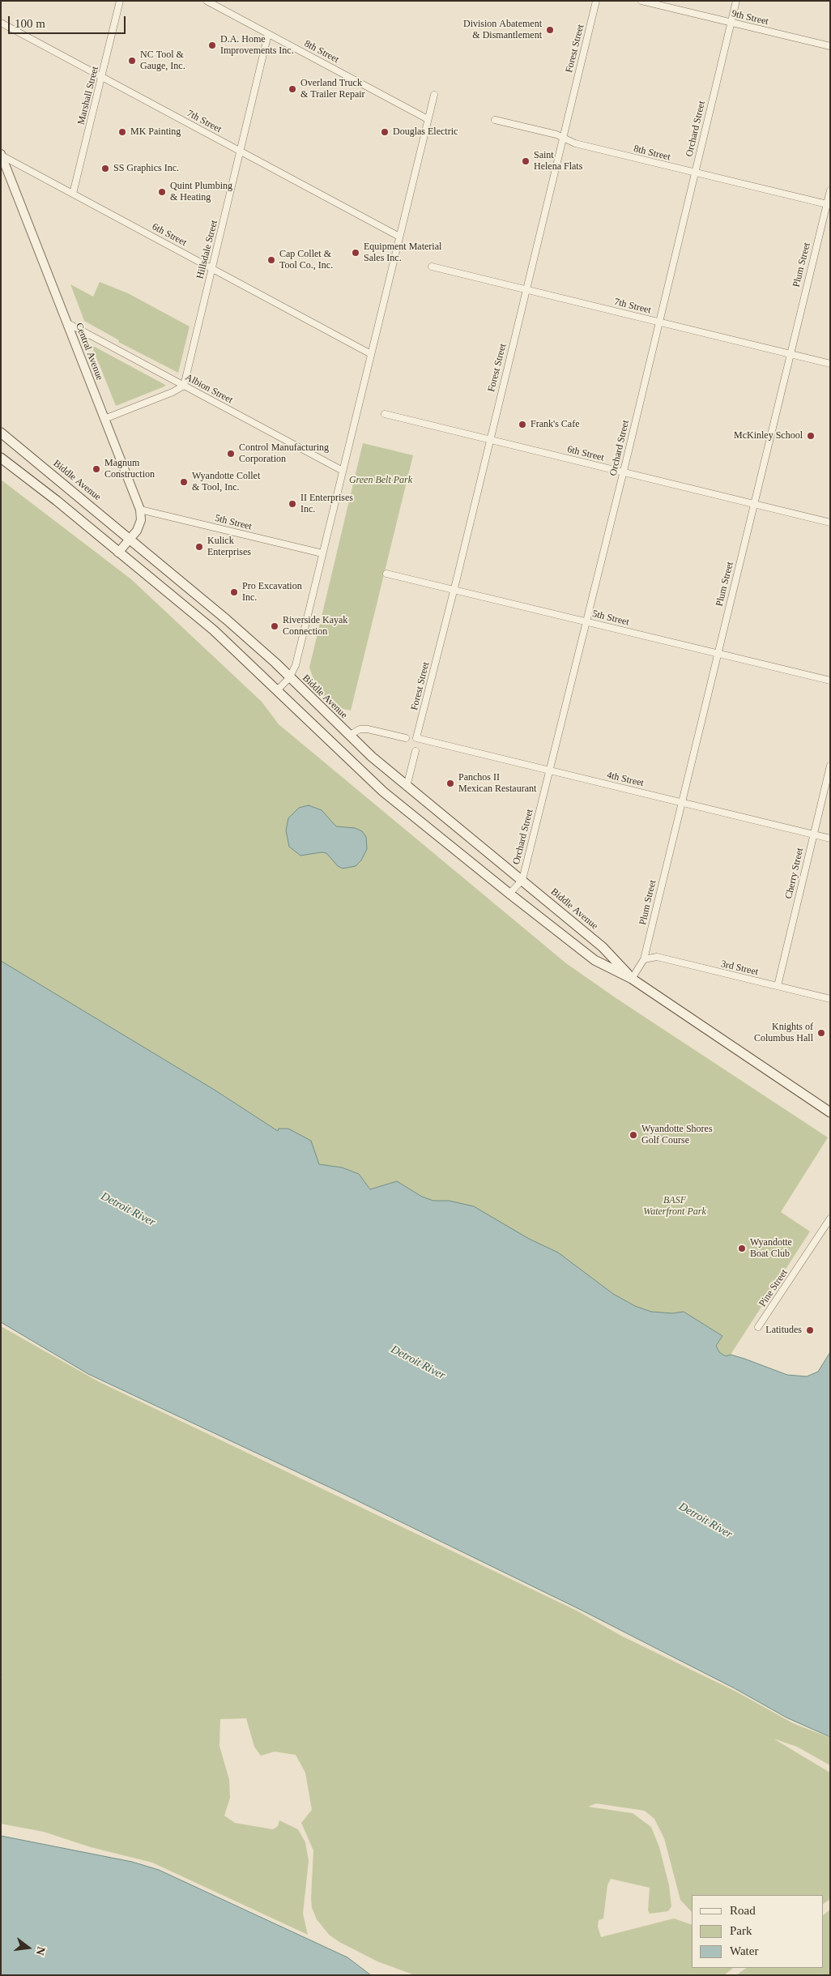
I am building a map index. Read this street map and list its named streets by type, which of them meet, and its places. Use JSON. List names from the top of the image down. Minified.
{"streets":{"main road":["Biddle Avenue"],"street":["9th Street","Forest Street","8th Street","Marshall Street","7th Street","Orchard Street","6th Street","Hillsdale Street","Plum Street","Central Avenue","Albion Street","5th Street","4th Street","Cherry Street","3rd Street","Pine Street"]},"crossings":[["9th Street","Orchard Street"],["Forest Street","8th Street"],["Forest Street","7th Street"],["Forest Street","6th Street"],["Forest Street","5th Street"],["Forest Street","4th Street"],["8th Street","Orchard Street"],["8th Street","Hillsdale Street"],["8th Street","Plum Street"],["Marshall Street","7th Street"],["Marshall Street","6th Street"],["7th Street","Orchard Street"],["7th Street","Hillsdale Street"],["7th Street","Plum Street"],["Orchard Street","6th Street"],["Orchard Street","Biddle Avenue"],["Orchard Street","5th Street"],["Orchard Street","4th Street"],["6th Street","Hillsdale Street"],["6th Street","Plum Street"],["6th Street","Central Avenue"],["Hillsdale Street","Albion Street"],["Plum Street","Biddle Avenue"],["Plum Street","5th Street"],["Plum Street","4th Street"],["Plum Street","3rd Street"],["Central Avenue","Albion Street"],["Central Avenue","Biddle Avenue"],["Central Avenue","5th Street"],["4th Street","Cherry Street"],["Cherry Street","3rd Street"]],"water":["Detroit River"],"parks":["Green Belt Park","BASF Waterfront Park"],"places":["Division Abatement & Dismantlement","D.A. Home Improvements Inc.","NC Tool & Gauge, Inc.","Overland Truck & Trailer Repair","MK Painting","Douglas Electric","Saint Helena Flats","SS Graphics Inc.","Quint Plumbing & Heating","Equipment Material Sales Inc.","Cap Collet & Tool Co., Inc.","Frank's Cafe","McKinley School","Control Manufacturing Corporation","Magnum Construction","Wyandotte Collet & Tool, Inc.","II Enterprises Inc.","Kulick Enterprises","Pro Excavation Inc.","Riverside Kayak Connection","Panchos II Mexican Restaurant","Knights of Columbus Hall","Wyandotte Shores Golf Course","Wyandotte Boat Club","Latitudes"],"legend":["Road","Park","Water"],"scale_bar":"100 m","north":"right"}
